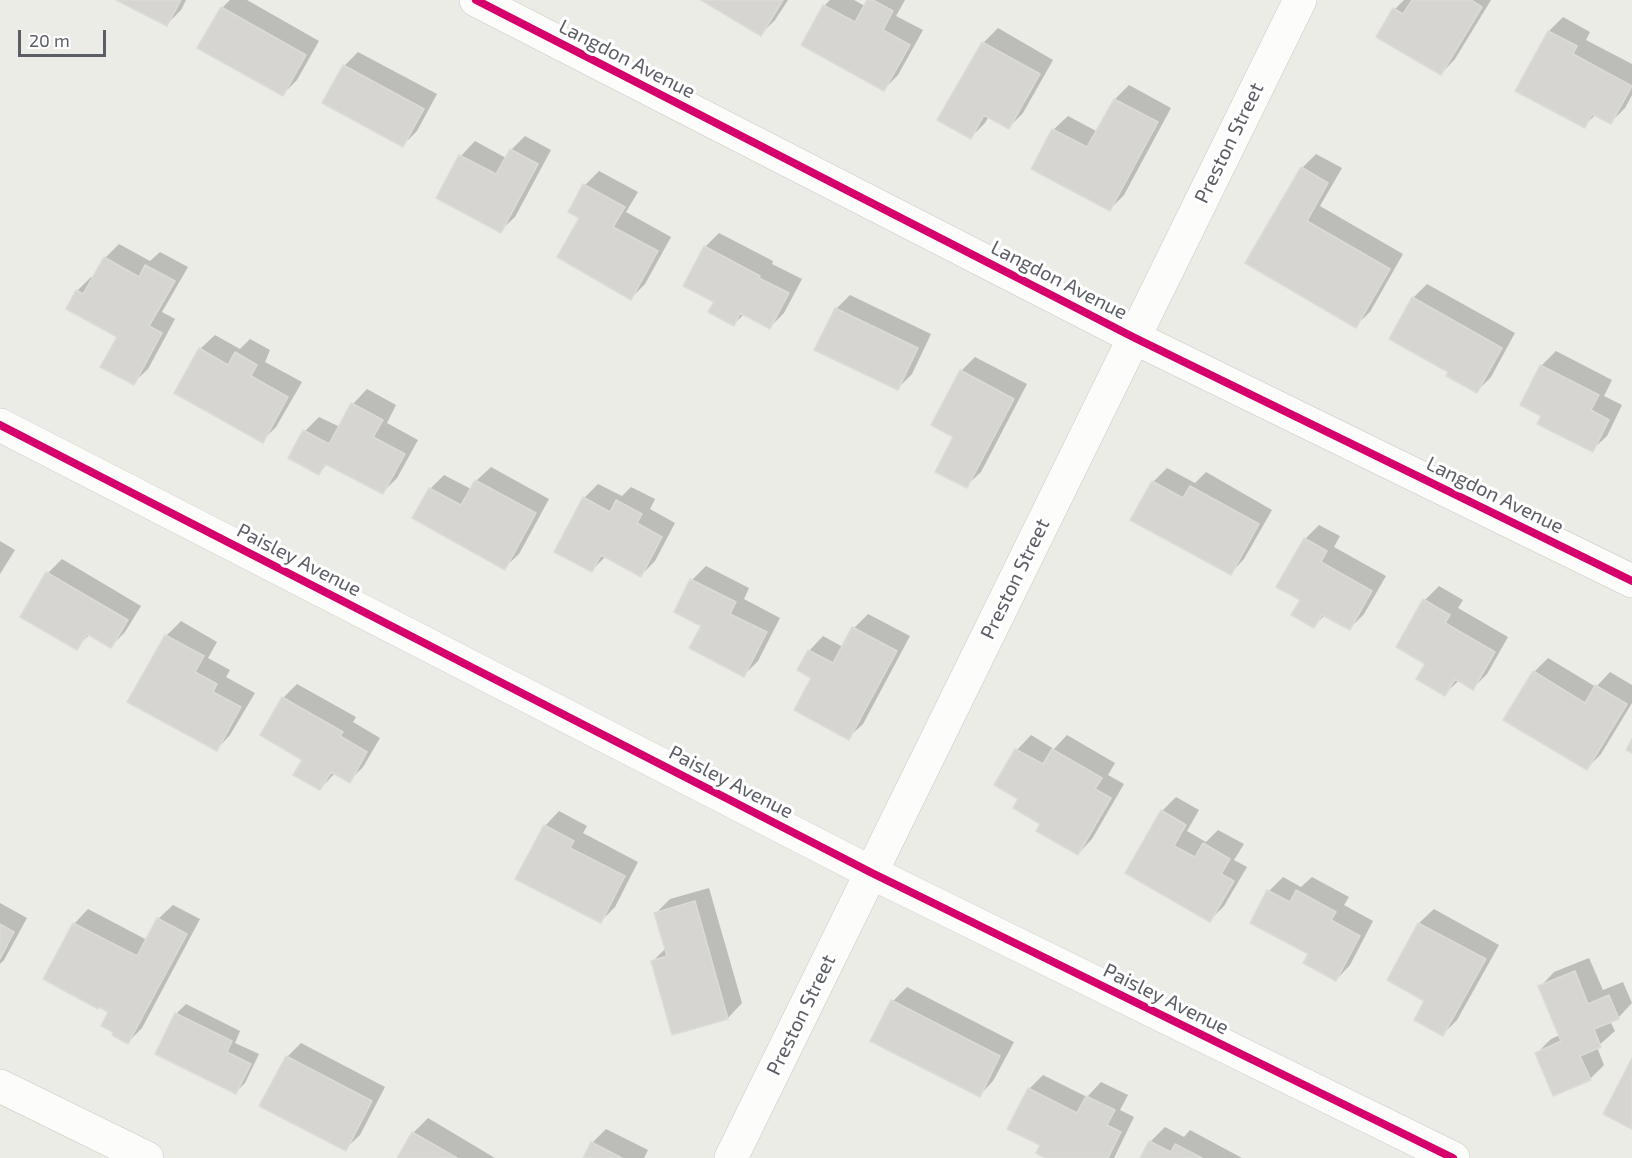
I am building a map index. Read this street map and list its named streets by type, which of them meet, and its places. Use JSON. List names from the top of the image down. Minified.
{"streets":{"street":["Langdon Avenue","Preston Street","Paisley Avenue"]},"crossings":[["Langdon Avenue","Preston Street"],["Preston Street","Paisley Avenue"]],"scale_bar":"20 m"}
